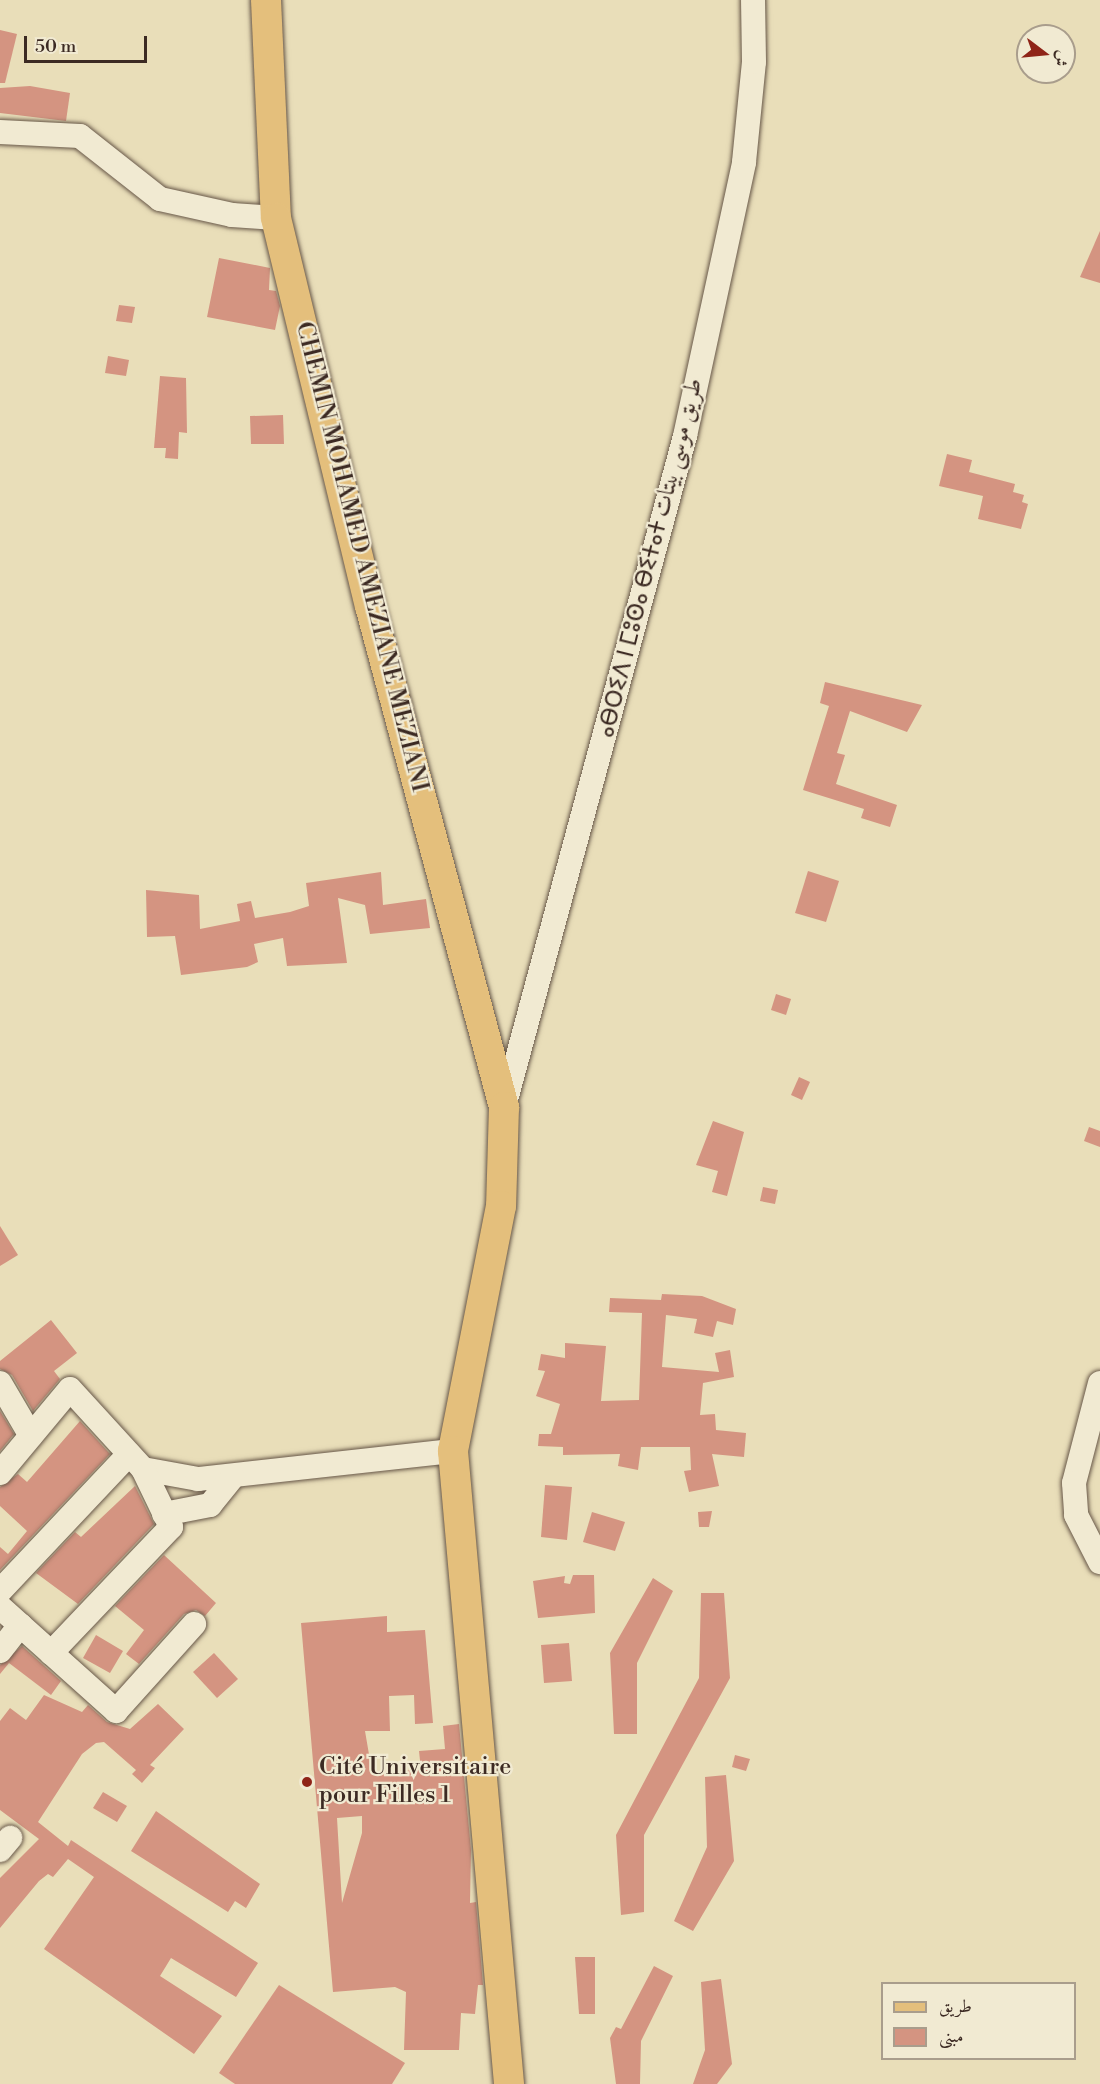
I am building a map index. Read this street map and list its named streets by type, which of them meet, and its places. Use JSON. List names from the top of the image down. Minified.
{"streets":{"main road":["CHEMIN MOHAMED AMEZIANE MEZIANI"],"street":["ⴰⴱⵔⵉⴷ ⵏ ⵎⵓⵙⴰ ⴱⵉⵜⴰⵜ طريق موسى بيتات"]},"crossings":[["CHEMIN MOHAMED AMEZIANE MEZIANI","ⴰⴱⵔⵉⴷ ⵏ ⵎⵓⵙⴰ ⴱⵉⵜⴰⵜ طريق موسى بيتات"]],"places":["Cité Universitaire pour Filles 1"],"legend":["طريق","مبنى"],"scale_bar":"50 m","north":"right"}
